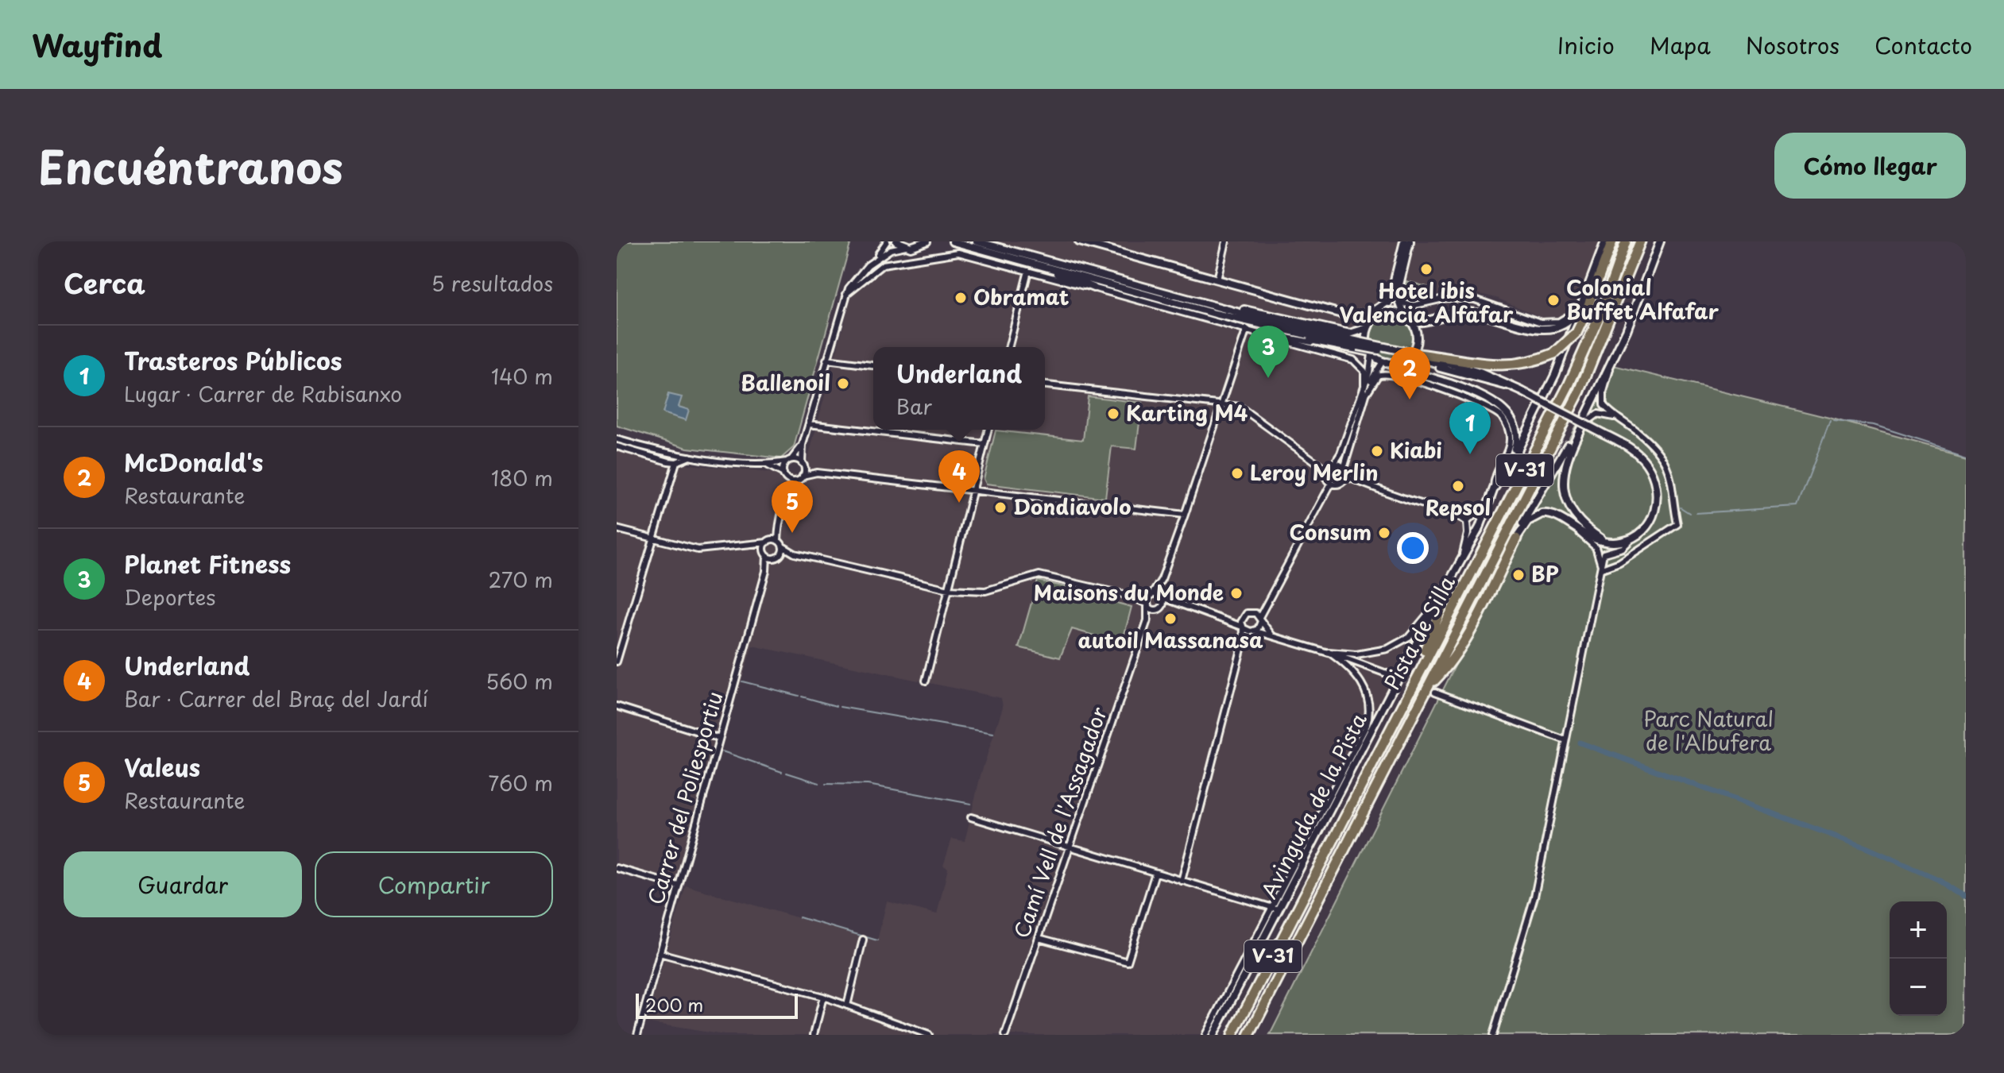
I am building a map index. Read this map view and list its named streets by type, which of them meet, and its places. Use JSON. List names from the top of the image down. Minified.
{"streets":{"highway":["V-31","Pista de Silla"],"street":["Carrer del Poliesportiu","Avinguda de la Pista","Camí Vell de l'Assagador"]},"parks":["Parc Natural de l'Albufera"],"places":["Hotel ibis Valencia Alfafar","Obramat","Colonial Buffet Alfafar","Ballenoil","Karting M4","Kiabi","Leroy Merlin","Repsol","Dondiavolo","Consum","BP","Maisons du Monde","autoil Massanasa"],"scale_bar":"200 m","page":{"header":"Wayfind","nav":["Inicio","Mapa","Nosotros","Contacto"],"title":"Encuéntranos","buttons":["Cómo llegar",["Guardar","Compartir"]],"heading":["Cerca","5 resultados"],"list":[{"mark":"1","name":"Trasteros Públicos","note":"Lugar · Carrer de Rabisanxo","value":"140 m"},{"mark":"2","name":"McDonald's","note":"Restaurante","value":"180 m"},{"mark":"3","name":"Planet Fitness","note":"Deportes","value":"270 m"},{"mark":"4","name":"Underland","note":"Bar · Carrer del Braç del Jardí","value":"560 m"},{"mark":"5","name":"Valeus","note":"Restaurante","value":"760 m"}],"pins":["3","2","1","4","5"],"popup":["Underland","Bar"],"map_buttons":["+","−"],"scale":"200 m"}}
